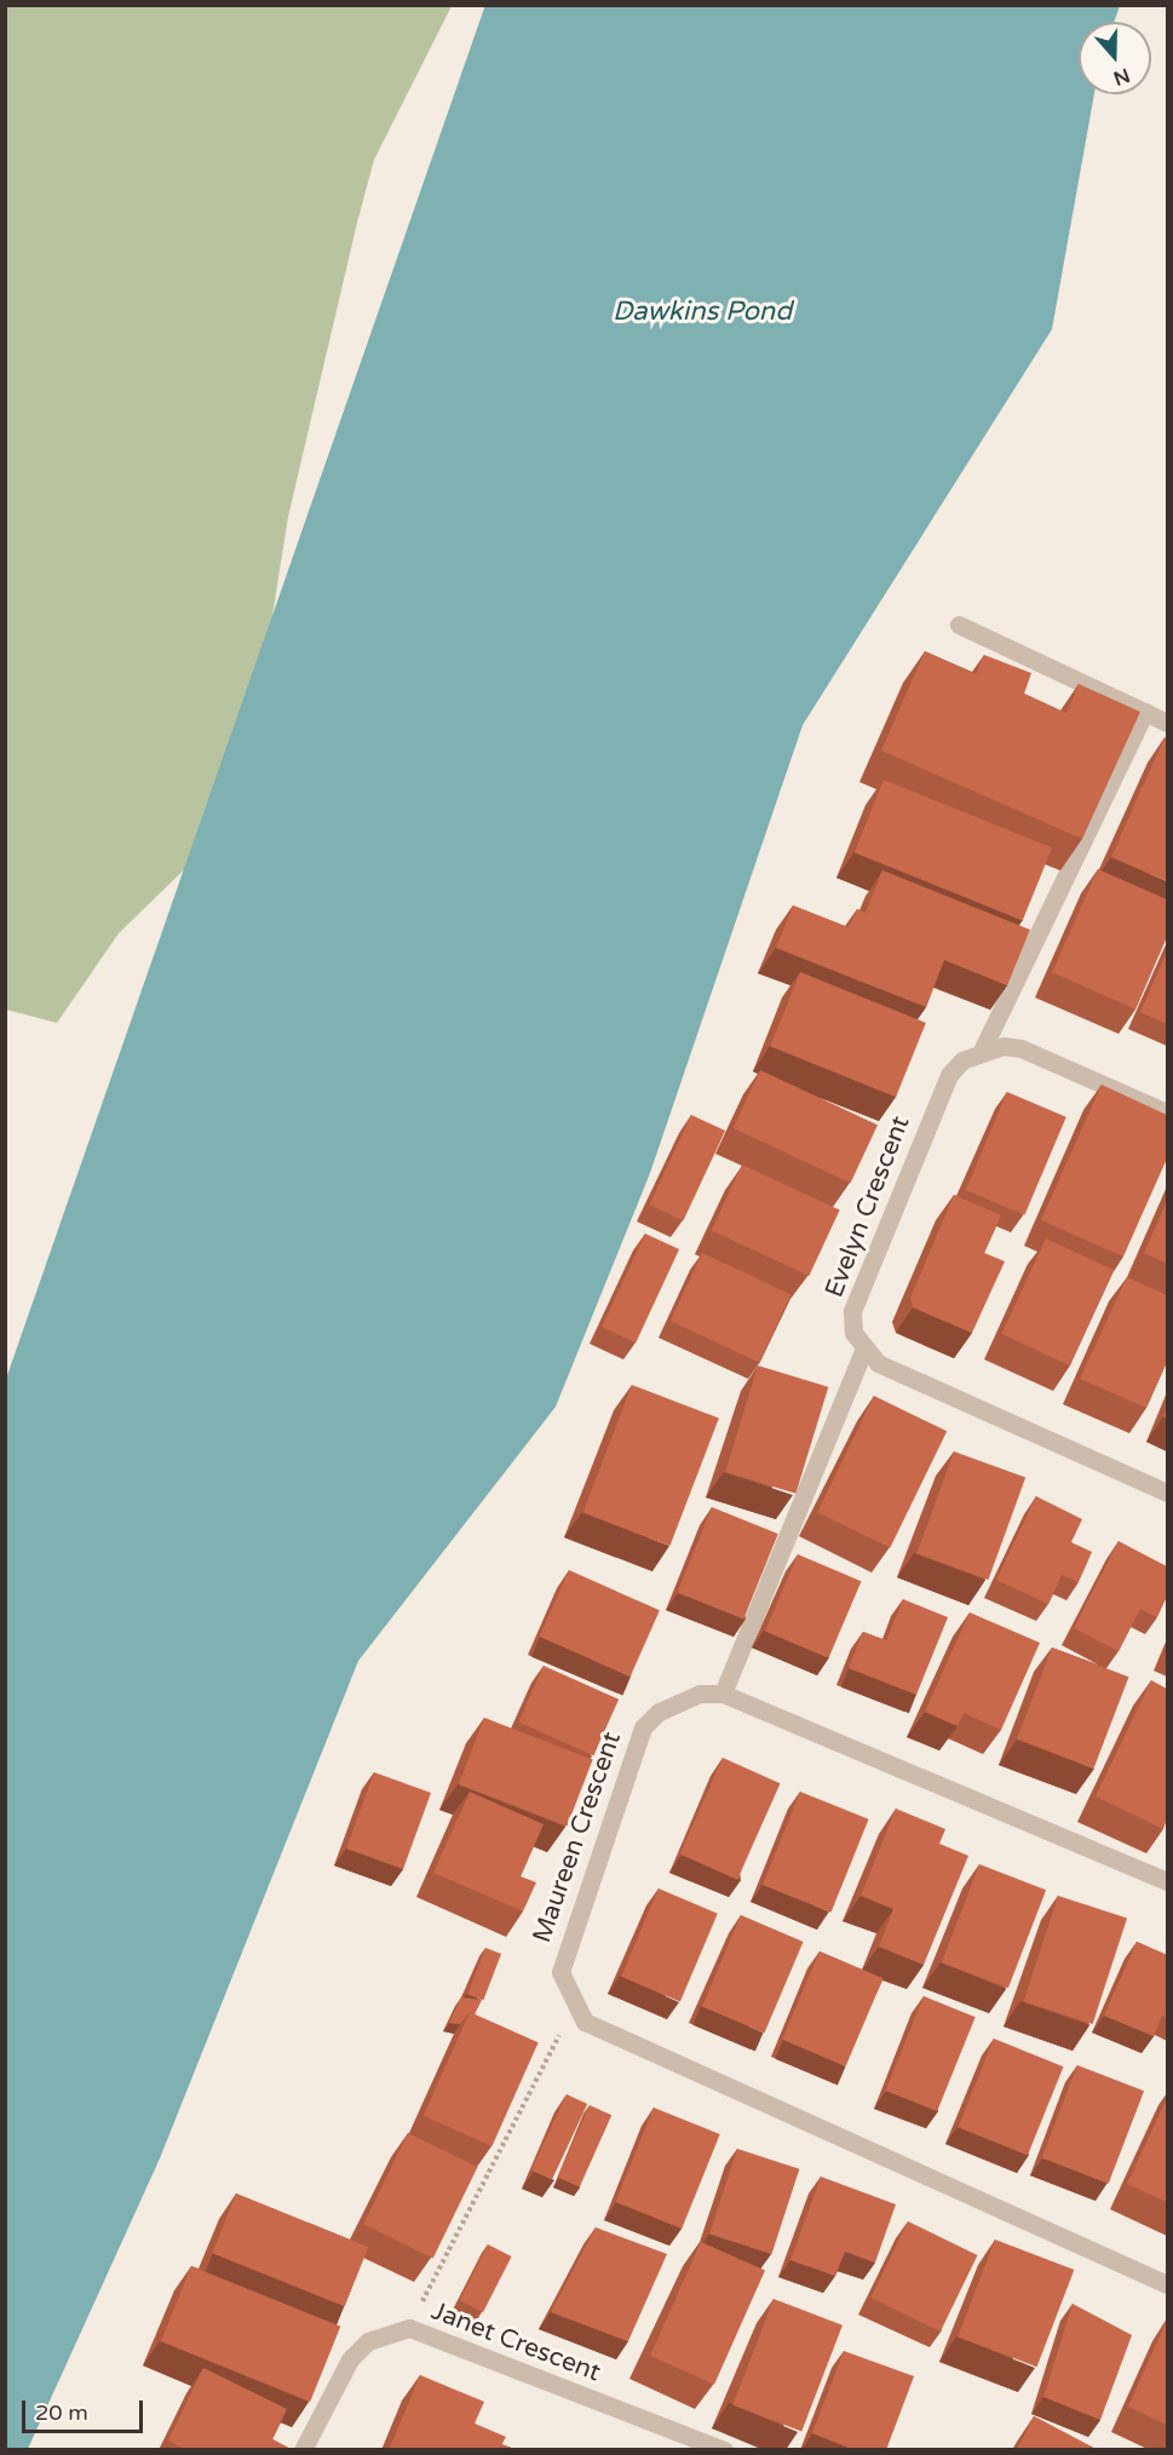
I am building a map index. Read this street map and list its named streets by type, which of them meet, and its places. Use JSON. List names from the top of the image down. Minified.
{"streets":{"street":["Evelyn Crescent","Maureen Crescent","Janet Crescent"]},"water":["Dawkins Pond"],"scale_bar":"20 m","north":"bottom"}
